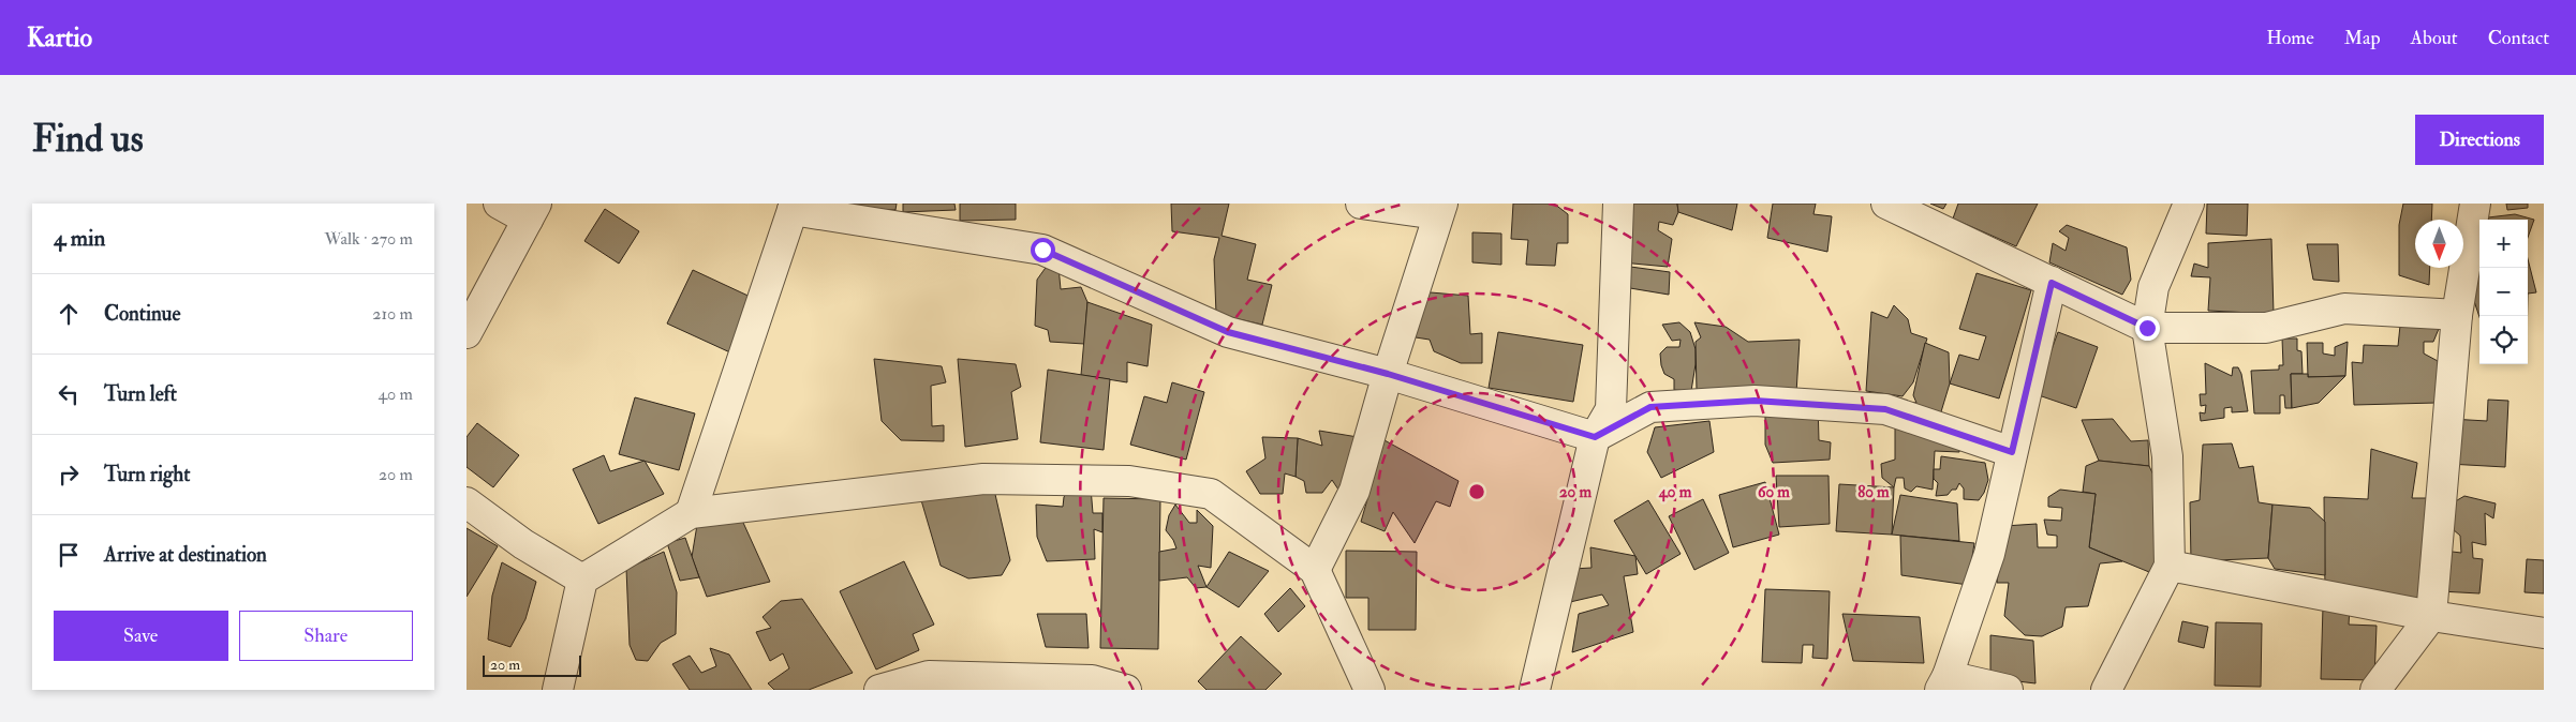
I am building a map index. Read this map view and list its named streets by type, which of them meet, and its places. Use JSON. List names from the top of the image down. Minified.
{"scale_bar":"20 m","north":"bottom","page":{"header":"Kartio","nav":["Home","Map","About","Contact"],"buttons":["Directions",["Save","Share"]],"title":"Find us","heading":["4 min","Walk · 270 m"],"map_buttons":["+","−"],"list":[["Continue","210 m"],["Turn left","40 m"],["Turn right","20 m"],"Arrive at destination"],"scale":"20 m"},"rings":["20 m","40 m","60 m","80 m"]}
